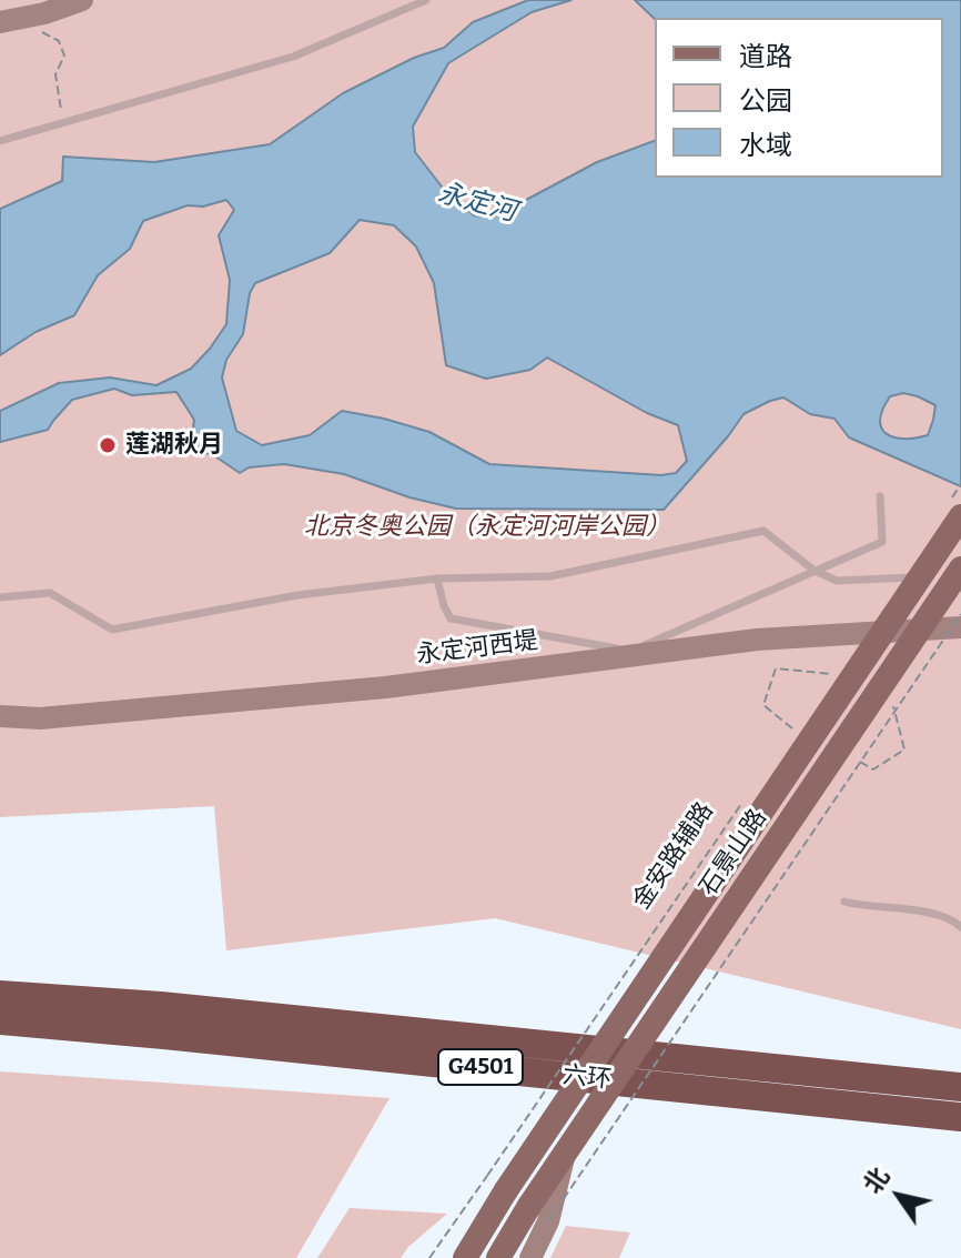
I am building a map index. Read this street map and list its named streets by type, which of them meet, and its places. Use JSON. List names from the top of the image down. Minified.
{"streets":{"highway":["G4501","六环"],"main road":["石景山路"],"street":["永定河西堤"],"path":["金安路辅路"]},"crossings":[["石景山路","金安路辅路"]],"water":["永定河"],"parks":["北京冬奥公园（永定河河岸公园）"],"places":["莲湖秋月"],"legend":["道路","公园","水域"],"north":"top left"}
